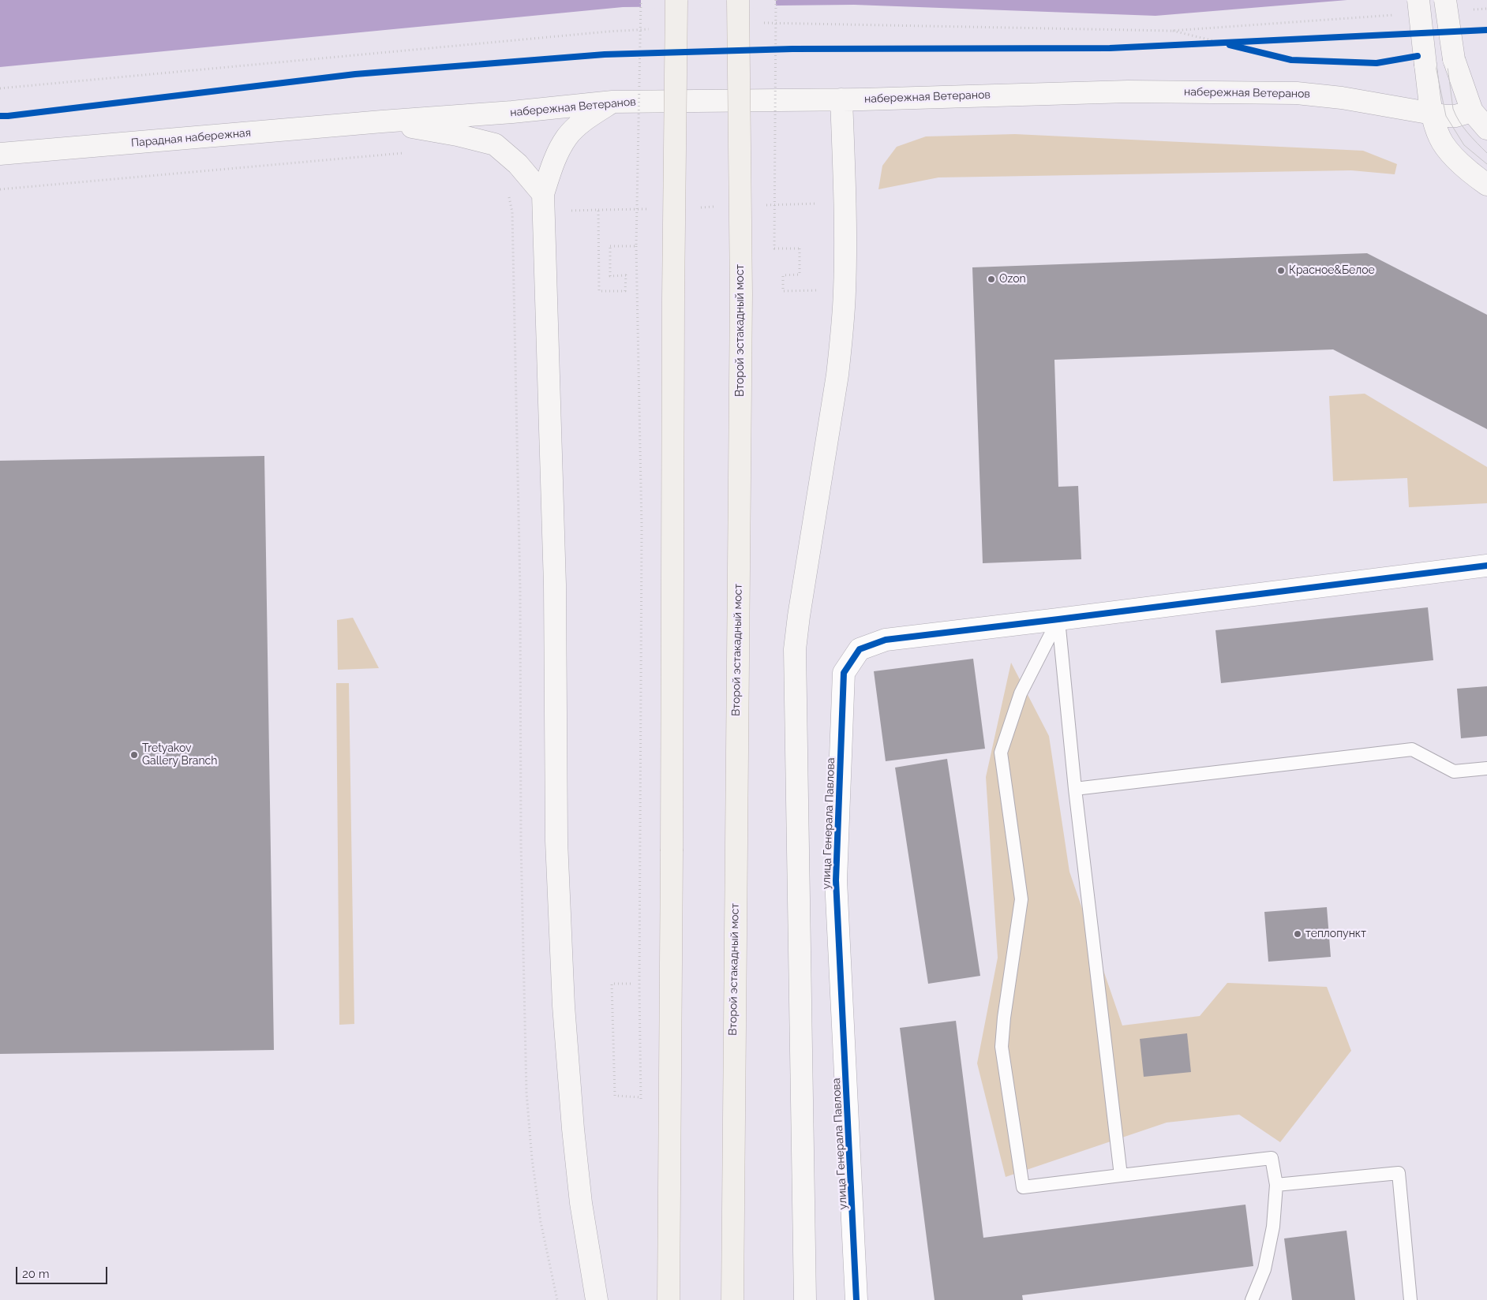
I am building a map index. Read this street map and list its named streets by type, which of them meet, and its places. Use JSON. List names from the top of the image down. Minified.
{"streets":{"main road":["набережная Ветеранов","Парадная набережная","Второй эстакадный мост"],"street":["улица Генерала Павлова"]},"crossings":[["набережная Ветеранов","Парадная набережная"]],"places":["Красное&Белое","Ozon","Tretyakov Gallery Branch","теплопункт"],"scale_bar":"20 m"}
